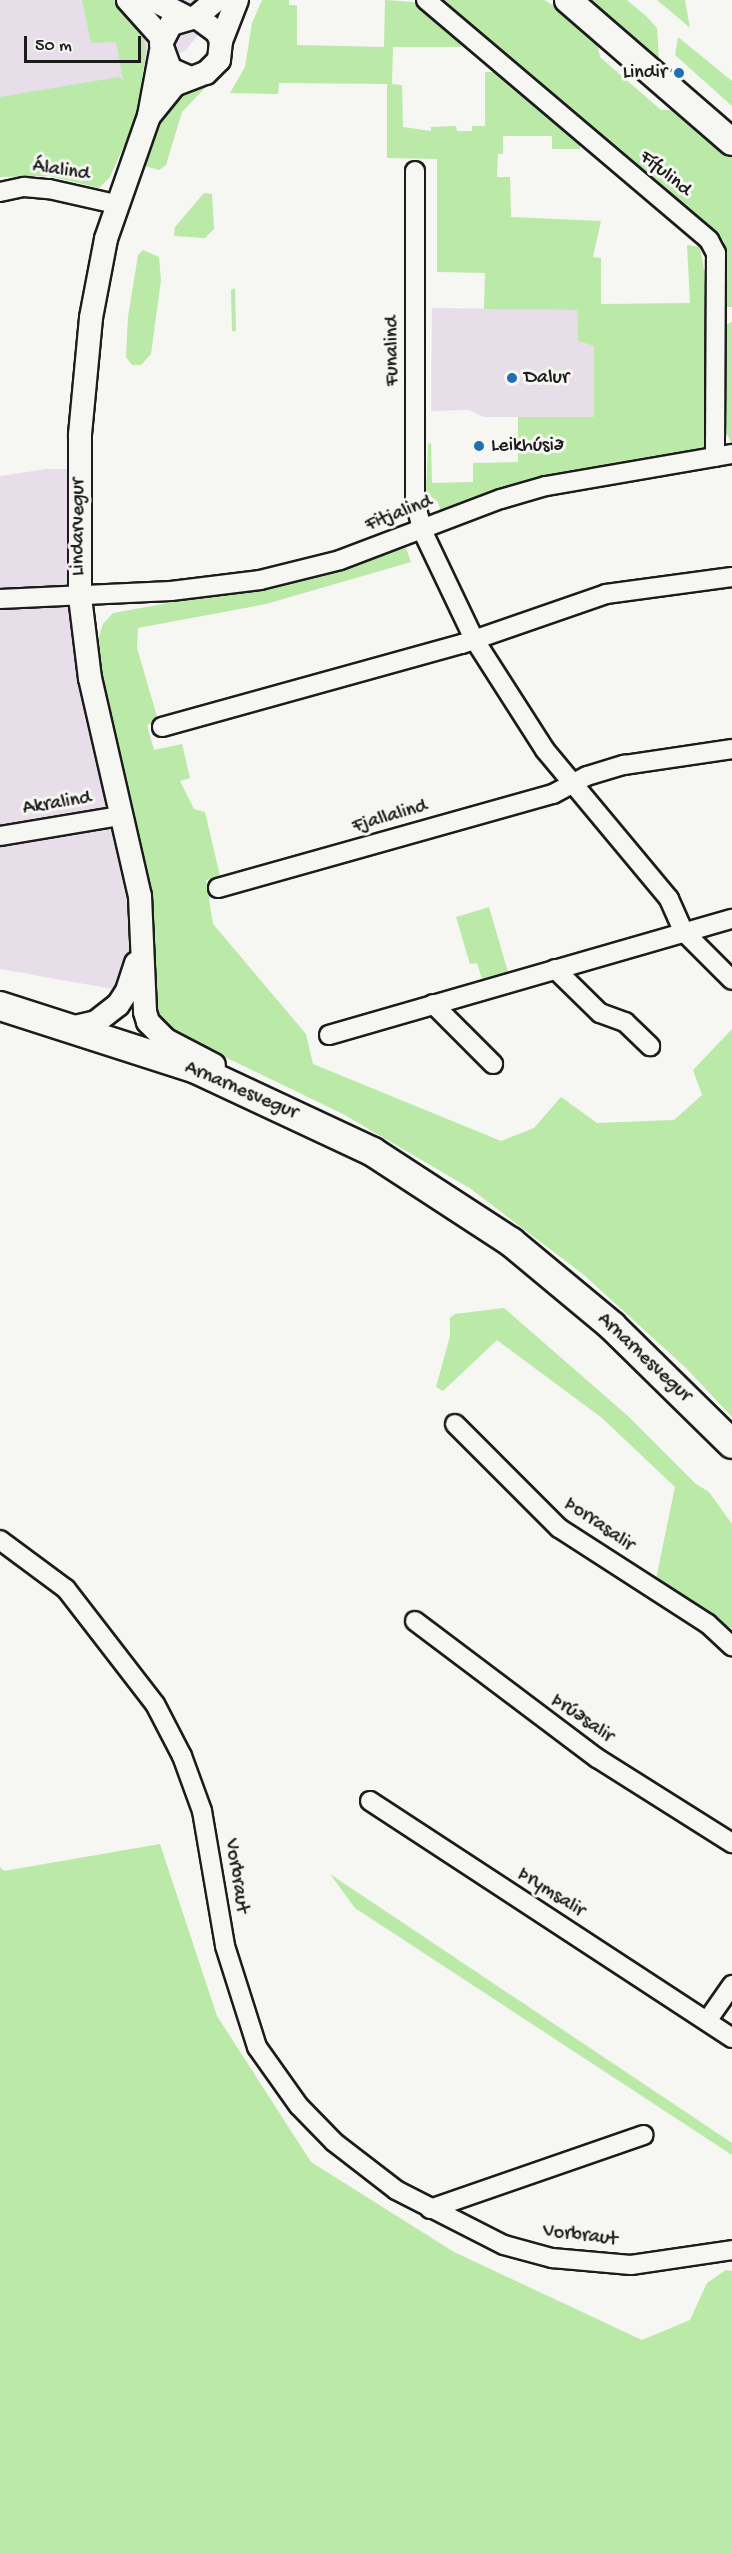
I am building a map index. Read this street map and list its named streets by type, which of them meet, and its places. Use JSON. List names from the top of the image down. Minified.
{"streets":{"main road":["Arnarnesvegur"],"street":["Álalind","Fífulind","Funalind","Fitjalind","Lindarvegur","Akralind","Fjallalind","Þorrasalir","Þrúðsalir","Vorbraut","Þrymsalir"]},"crossings":[["Álalind","Lindarvegur"],["Fífulind","Fitjalind"],["Funalind","Fitjalind"],["Fitjalind","Lindarvegur"],["Lindarvegur","Akralind"],["Lindarvegur","Arnarnesvegur"]],"places":["Lindir","Dalur","Leikhúsið"],"scale_bar":"50 m"}
